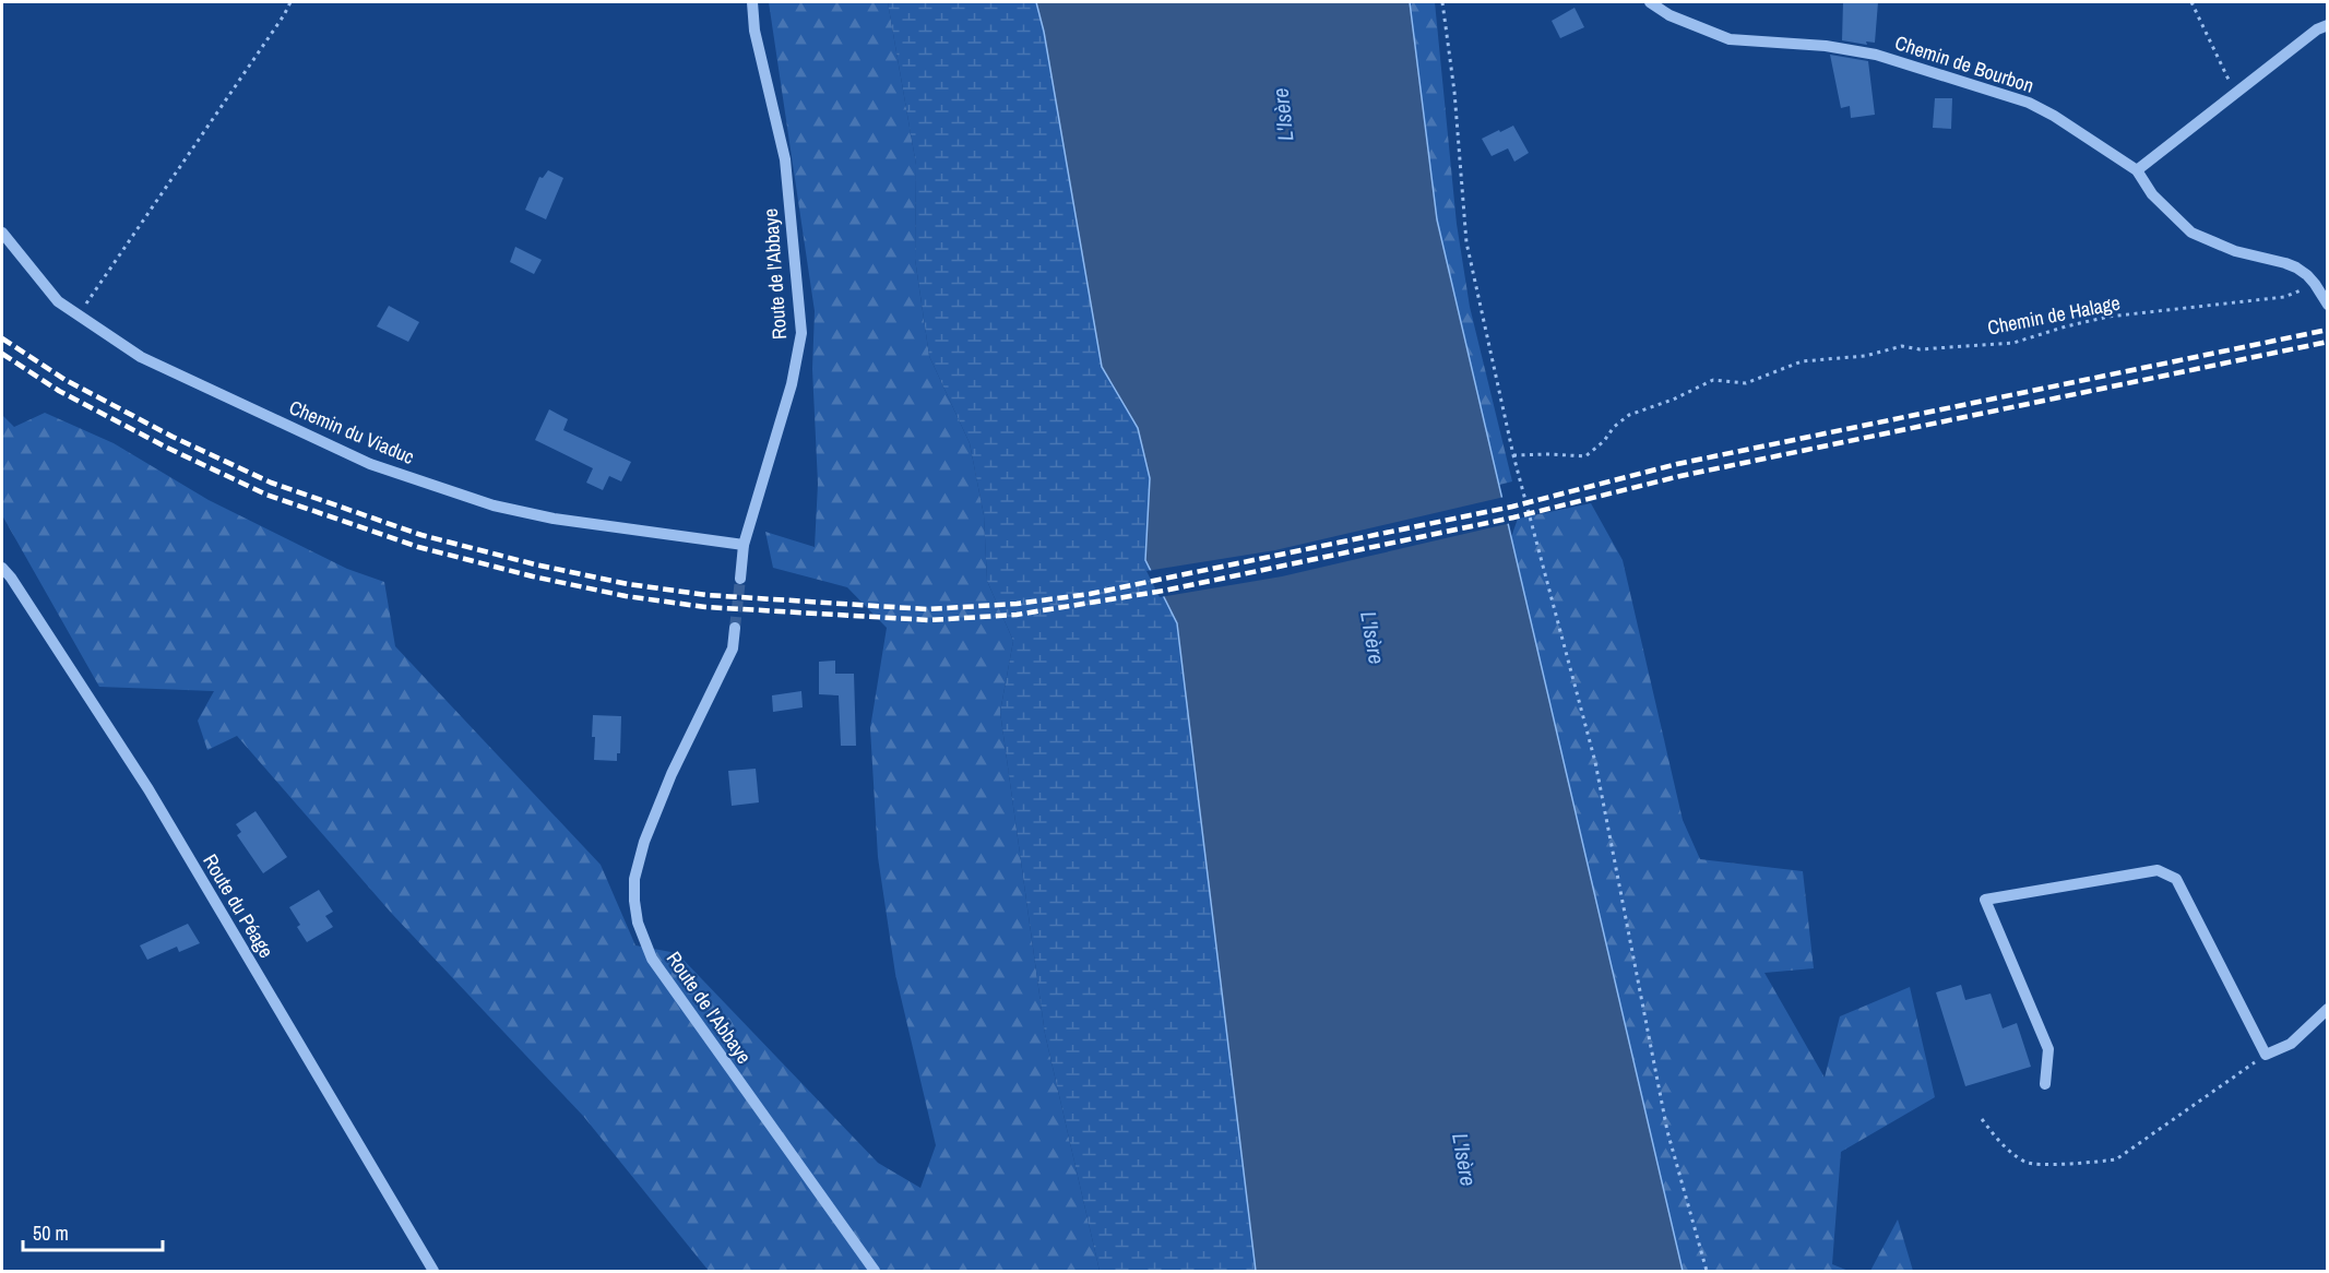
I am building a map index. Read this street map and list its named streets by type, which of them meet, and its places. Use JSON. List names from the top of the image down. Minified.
{"streets":{"street":["Chemin de Bourbon","Route de l'Abbaye","Chemin du Viaduc","Route du Péage"],"path":["Chemin de Halage"]},"crossings":[["Route de l'Abbaye","Chemin du Viaduc"]],"water":["L'Isère"],"scale_bar":"50 m"}
